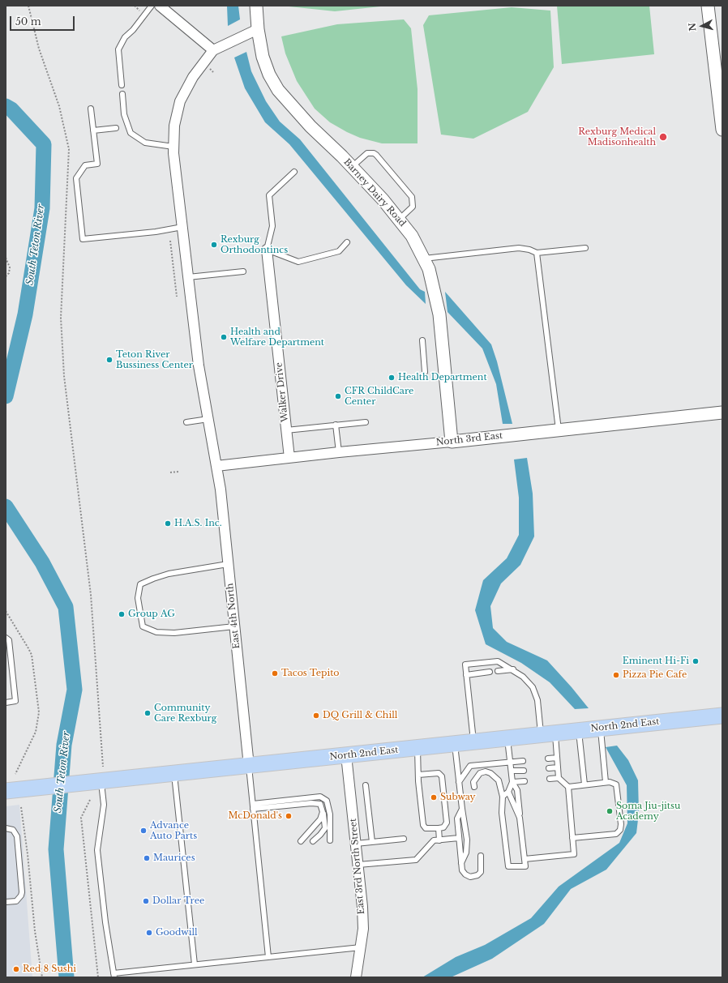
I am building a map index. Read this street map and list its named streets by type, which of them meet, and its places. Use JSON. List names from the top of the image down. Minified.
{"streets":{"main road":["North 2nd East"],"street":["Barney Dairy Road","Walker Drive","North 3rd East","East 4th North","East 3rd North Street"]},"crossings":[["Barney Dairy Road","North 3rd East"],["Walker Drive","North 3rd East"],["North 3rd East","East 4th North"],["East 4th North","North 2nd East"],["North 2nd East","East 3rd North Street"]],"water":["South Teton River"],"places":["Rexburg Medical Madisonhealth","Rexburg Orthodontincs","Health and Welfare Department","Teton River Bussiness Center","Health Department","CFR ChildCare Center","H.A.S. Inc.","Group AG","Eminent Hi-Fi","Tacos Tepito","Pizza Pie Cafe","Community Care Rexburg","DQ Grill & Chill","Subway","Soma Jiu-jitsu Academy","McDonald's","Advance Auto Parts","Maurices","Dollar Tree","Goodwill","Red 8 Sushi"],"scale_bar":"50 m","north":"left"}
